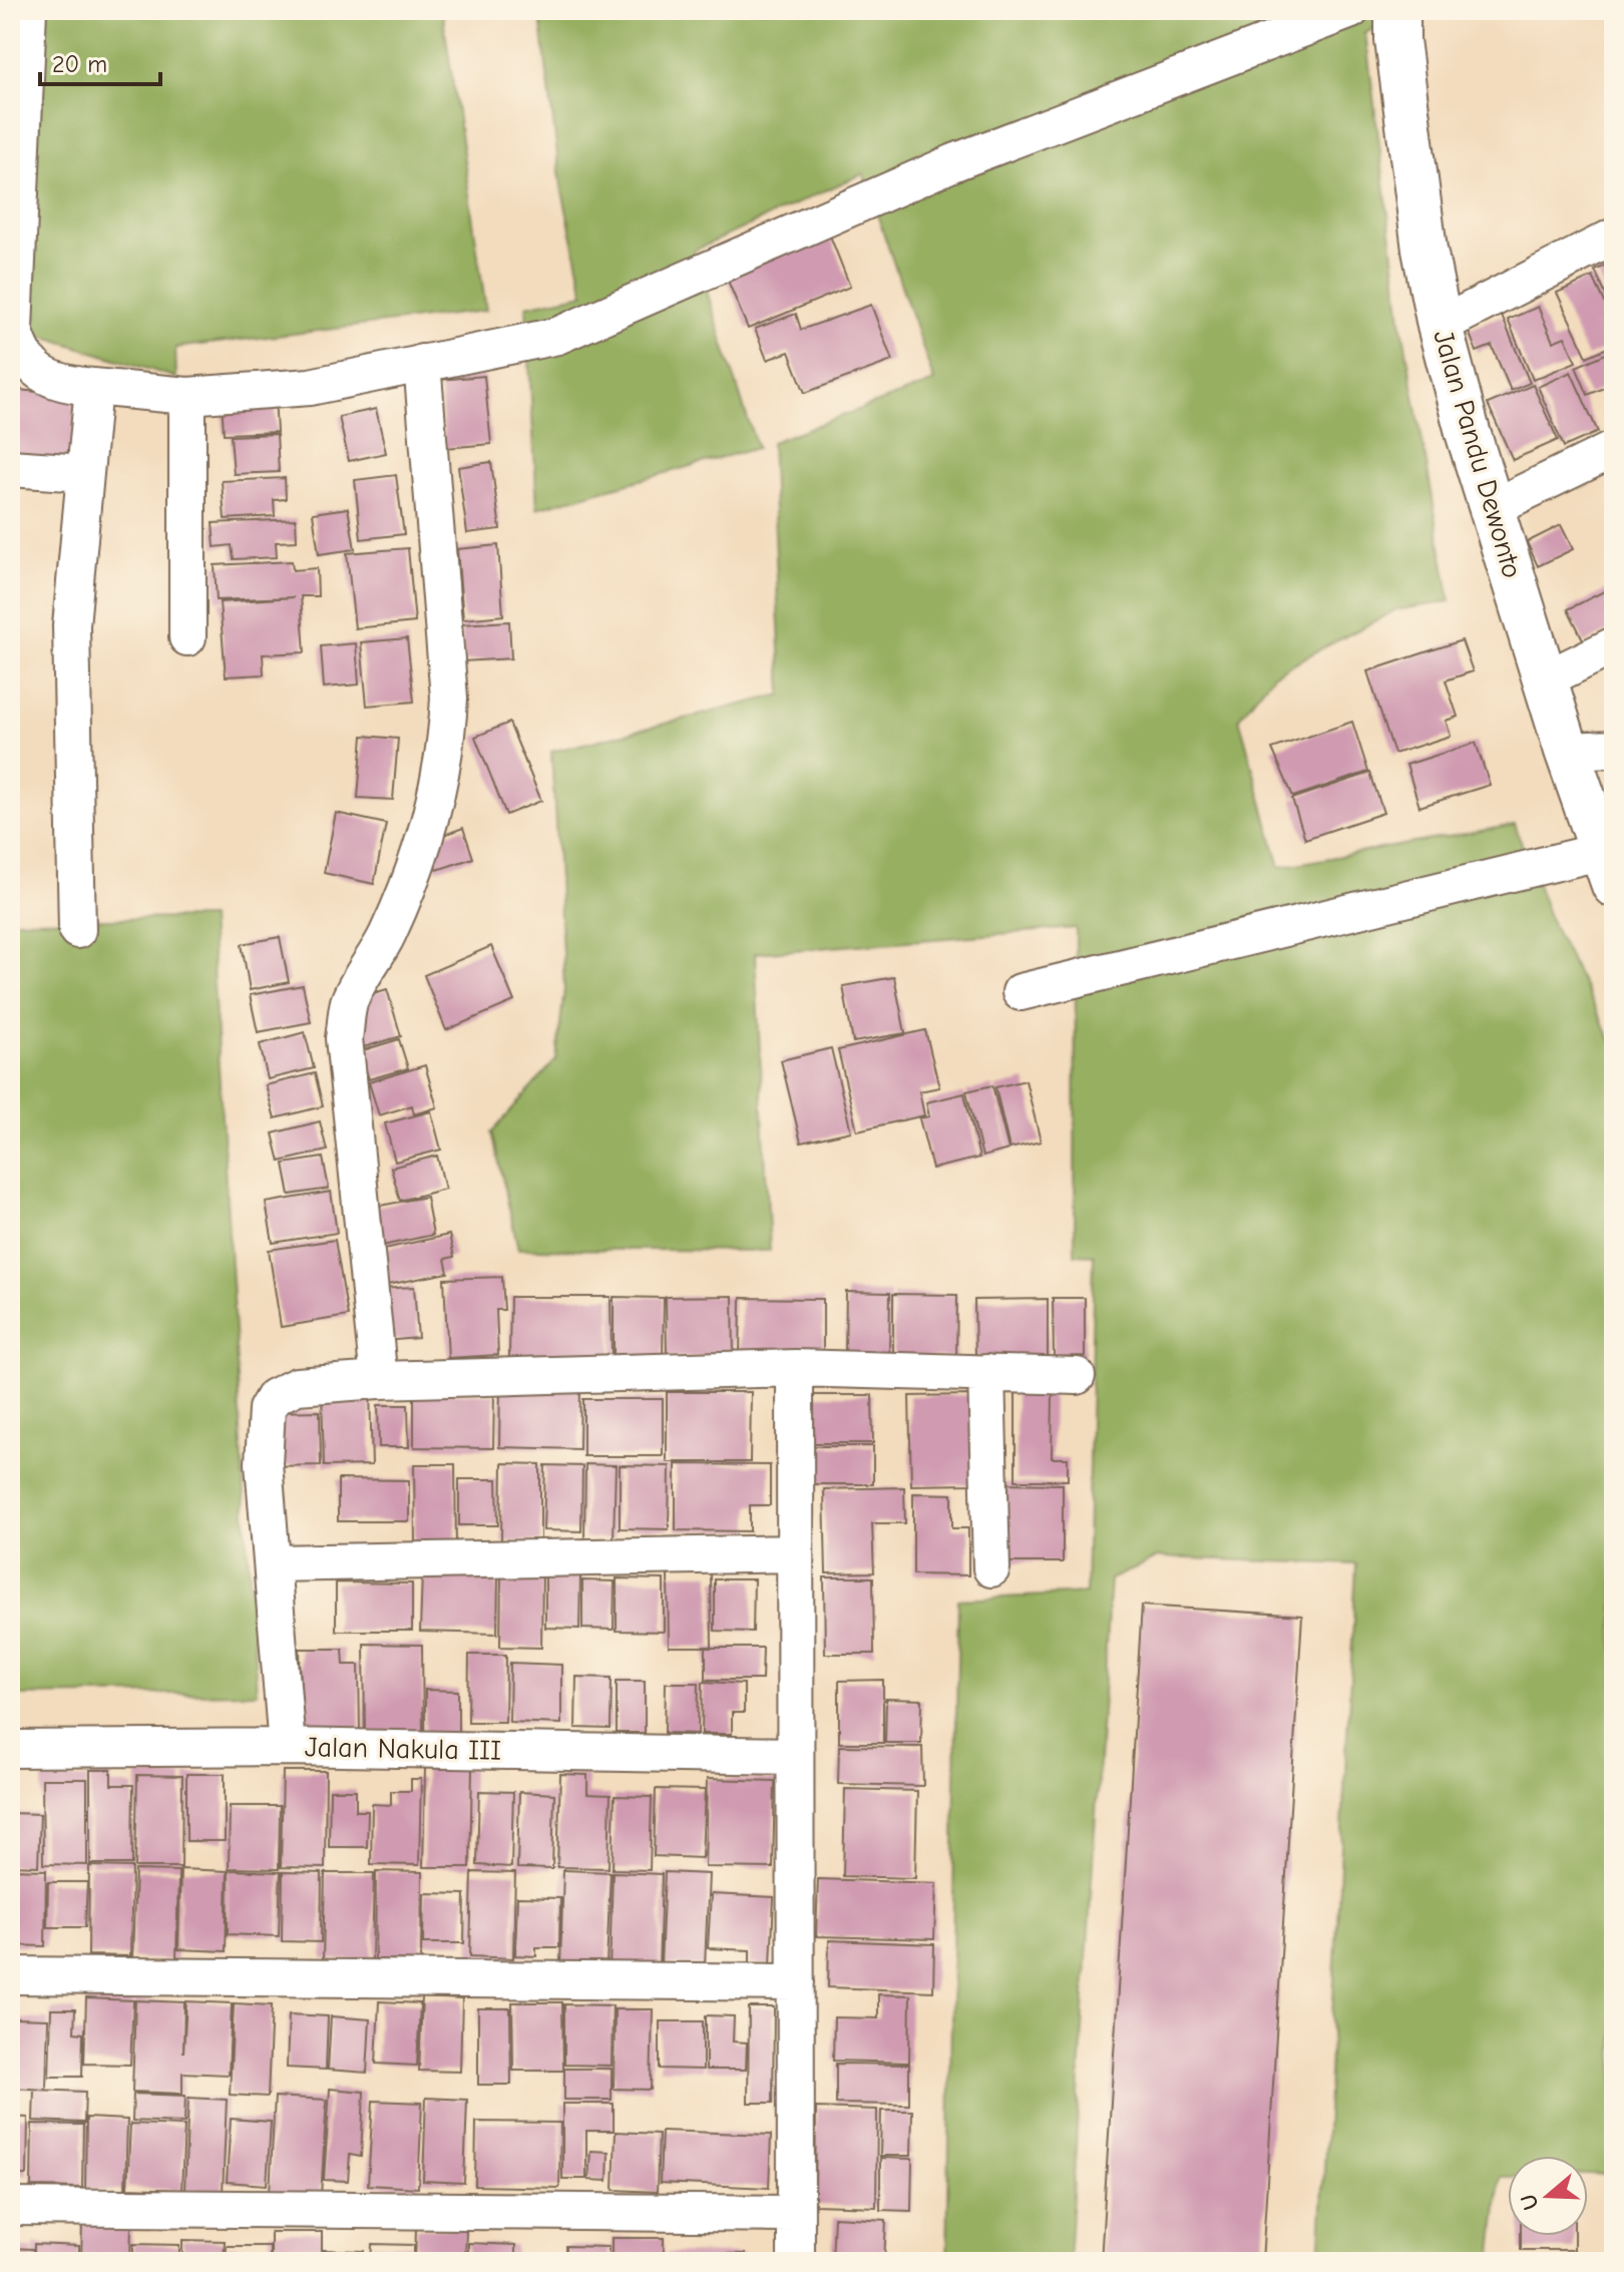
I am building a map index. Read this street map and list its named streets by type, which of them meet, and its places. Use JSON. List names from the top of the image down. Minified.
{"streets":{"street":["Jalan Pandu Dewonto","Jalan Nakula III"]},"scale_bar":"20 m","north":"left"}
